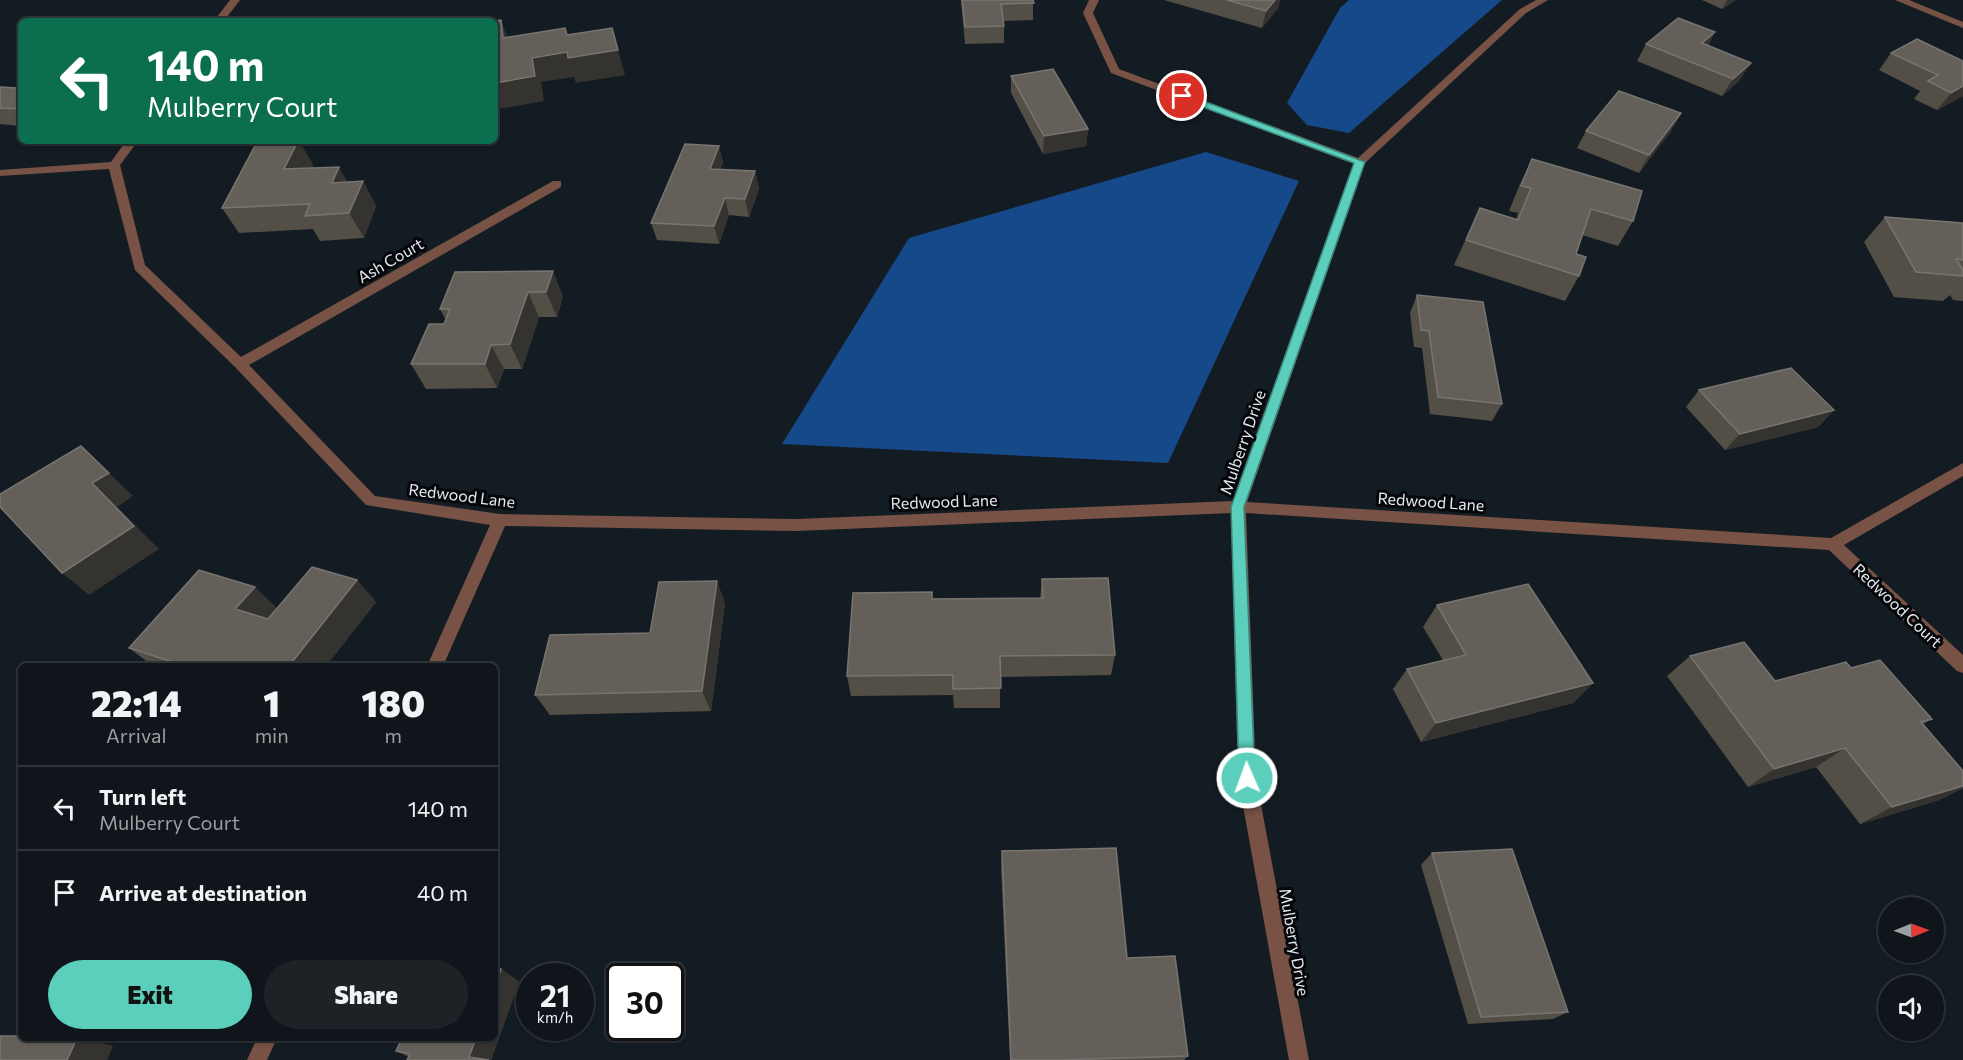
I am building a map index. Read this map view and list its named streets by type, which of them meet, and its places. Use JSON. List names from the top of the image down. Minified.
{"streets":{"street":["Ash Court","Mulberry Drive","Redwood Lane","Redwood Court"]},"crossings":[["Ash Court","Redwood Lane"],["Mulberry Drive","Redwood Lane"],["Redwood Lane","Redwood Court"]],"north":"right","page":{"turn":["140 m","Mulberry Court"],"eta":["22:14","Arrival","1","min","180","m"],"list":[{"name":"Turn left","note":"Mulberry Court","value":"140 m"},{"name":"Arrive at destination","value":"40 m"}],"buttons":["Exit","Share"],"speed":"21 km/h","limit":"30"}}
